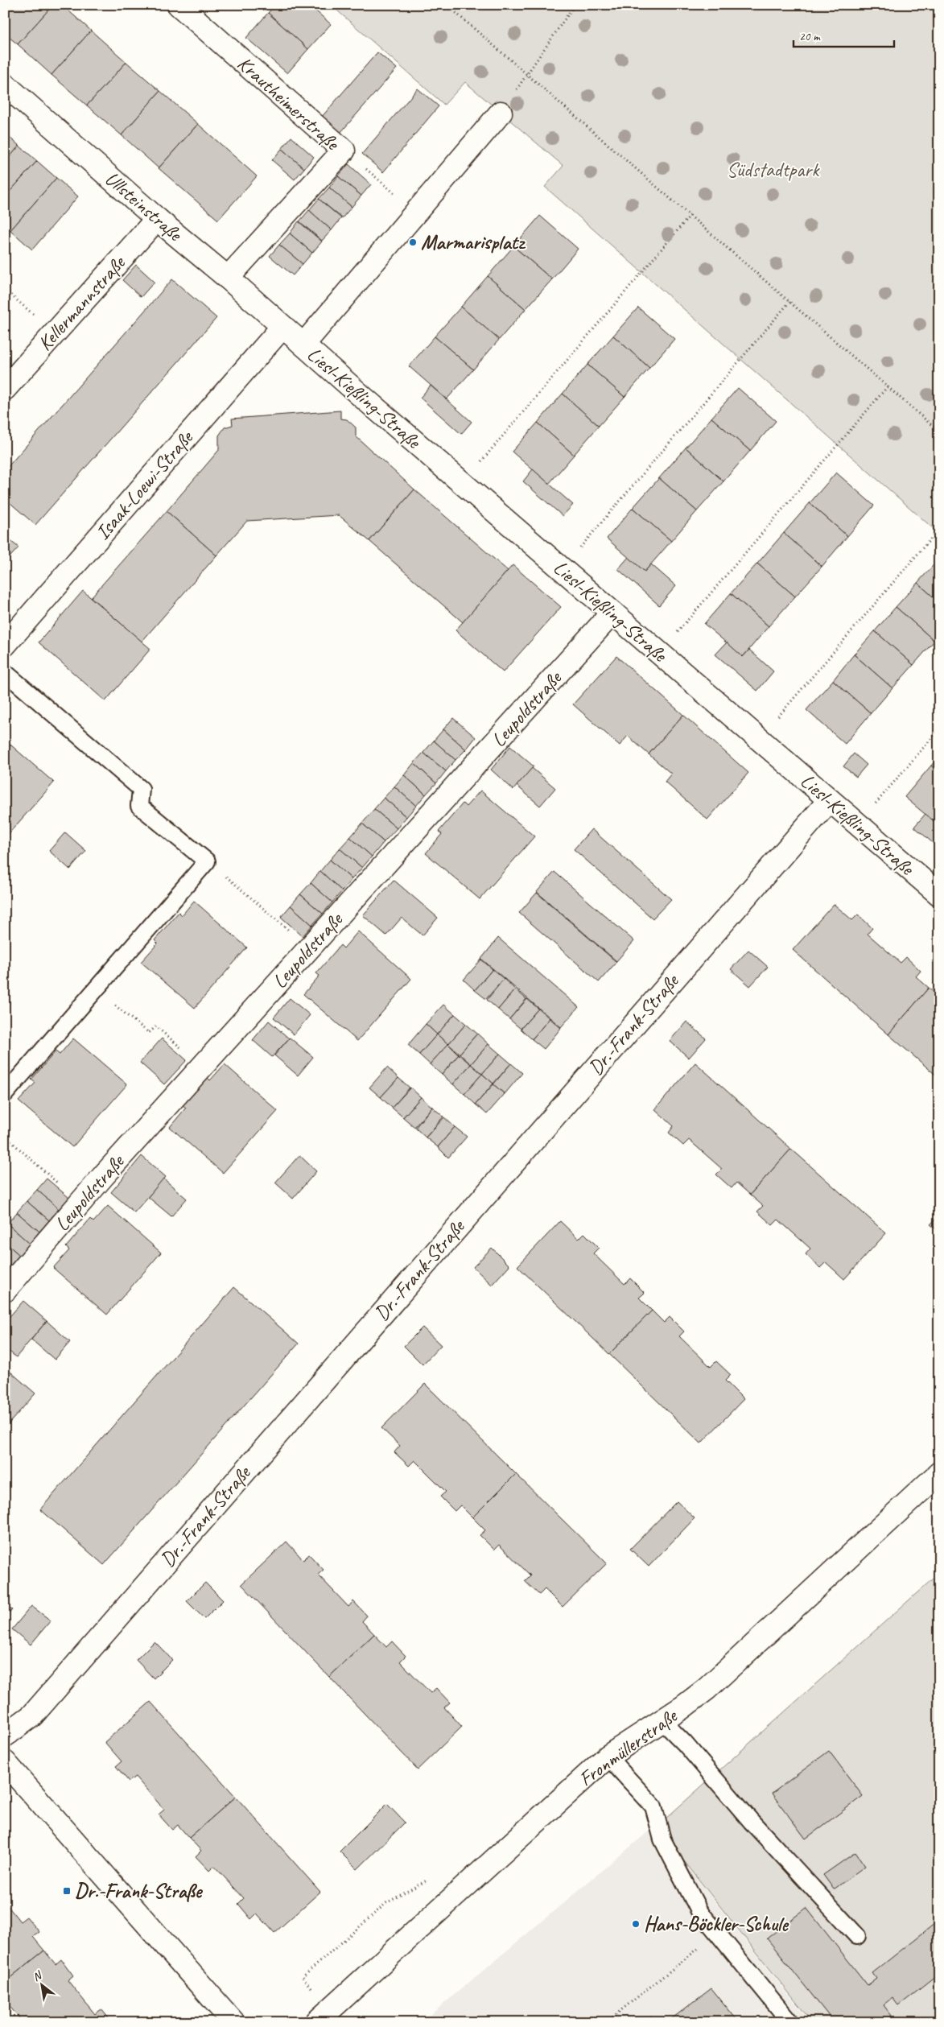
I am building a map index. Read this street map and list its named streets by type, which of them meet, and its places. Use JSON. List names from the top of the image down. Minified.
{"streets":{"street":["Krautheimerstraße","Ullsteinstraße","Kellermannstraße","Liesl-Kießling-Straße","Isaak-Loewi-Straße","Leupoldstraße","Dr.-Frank-Straße","Fronmüllerstraße"]},"crossings":[["Krautheimerstraße","Ullsteinstraße"],["Ullsteinstraße","Kellermannstraße"],["Ullsteinstraße","Liesl-Kießling-Straße"],["Ullsteinstraße","Isaak-Loewi-Straße"],["Liesl-Kießling-Straße","Isaak-Loewi-Straße"],["Liesl-Kießling-Straße","Leupoldstraße"],["Liesl-Kießling-Straße","Dr.-Frank-Straße"]],"parks":["Südstadtpark"],"places":{"other":["Marmarisplatz","Hans-Böckler-Schule"],"transit":["Dr.-Frank-Straße"]},"scale_bar":"20 m","north":"top left"}
